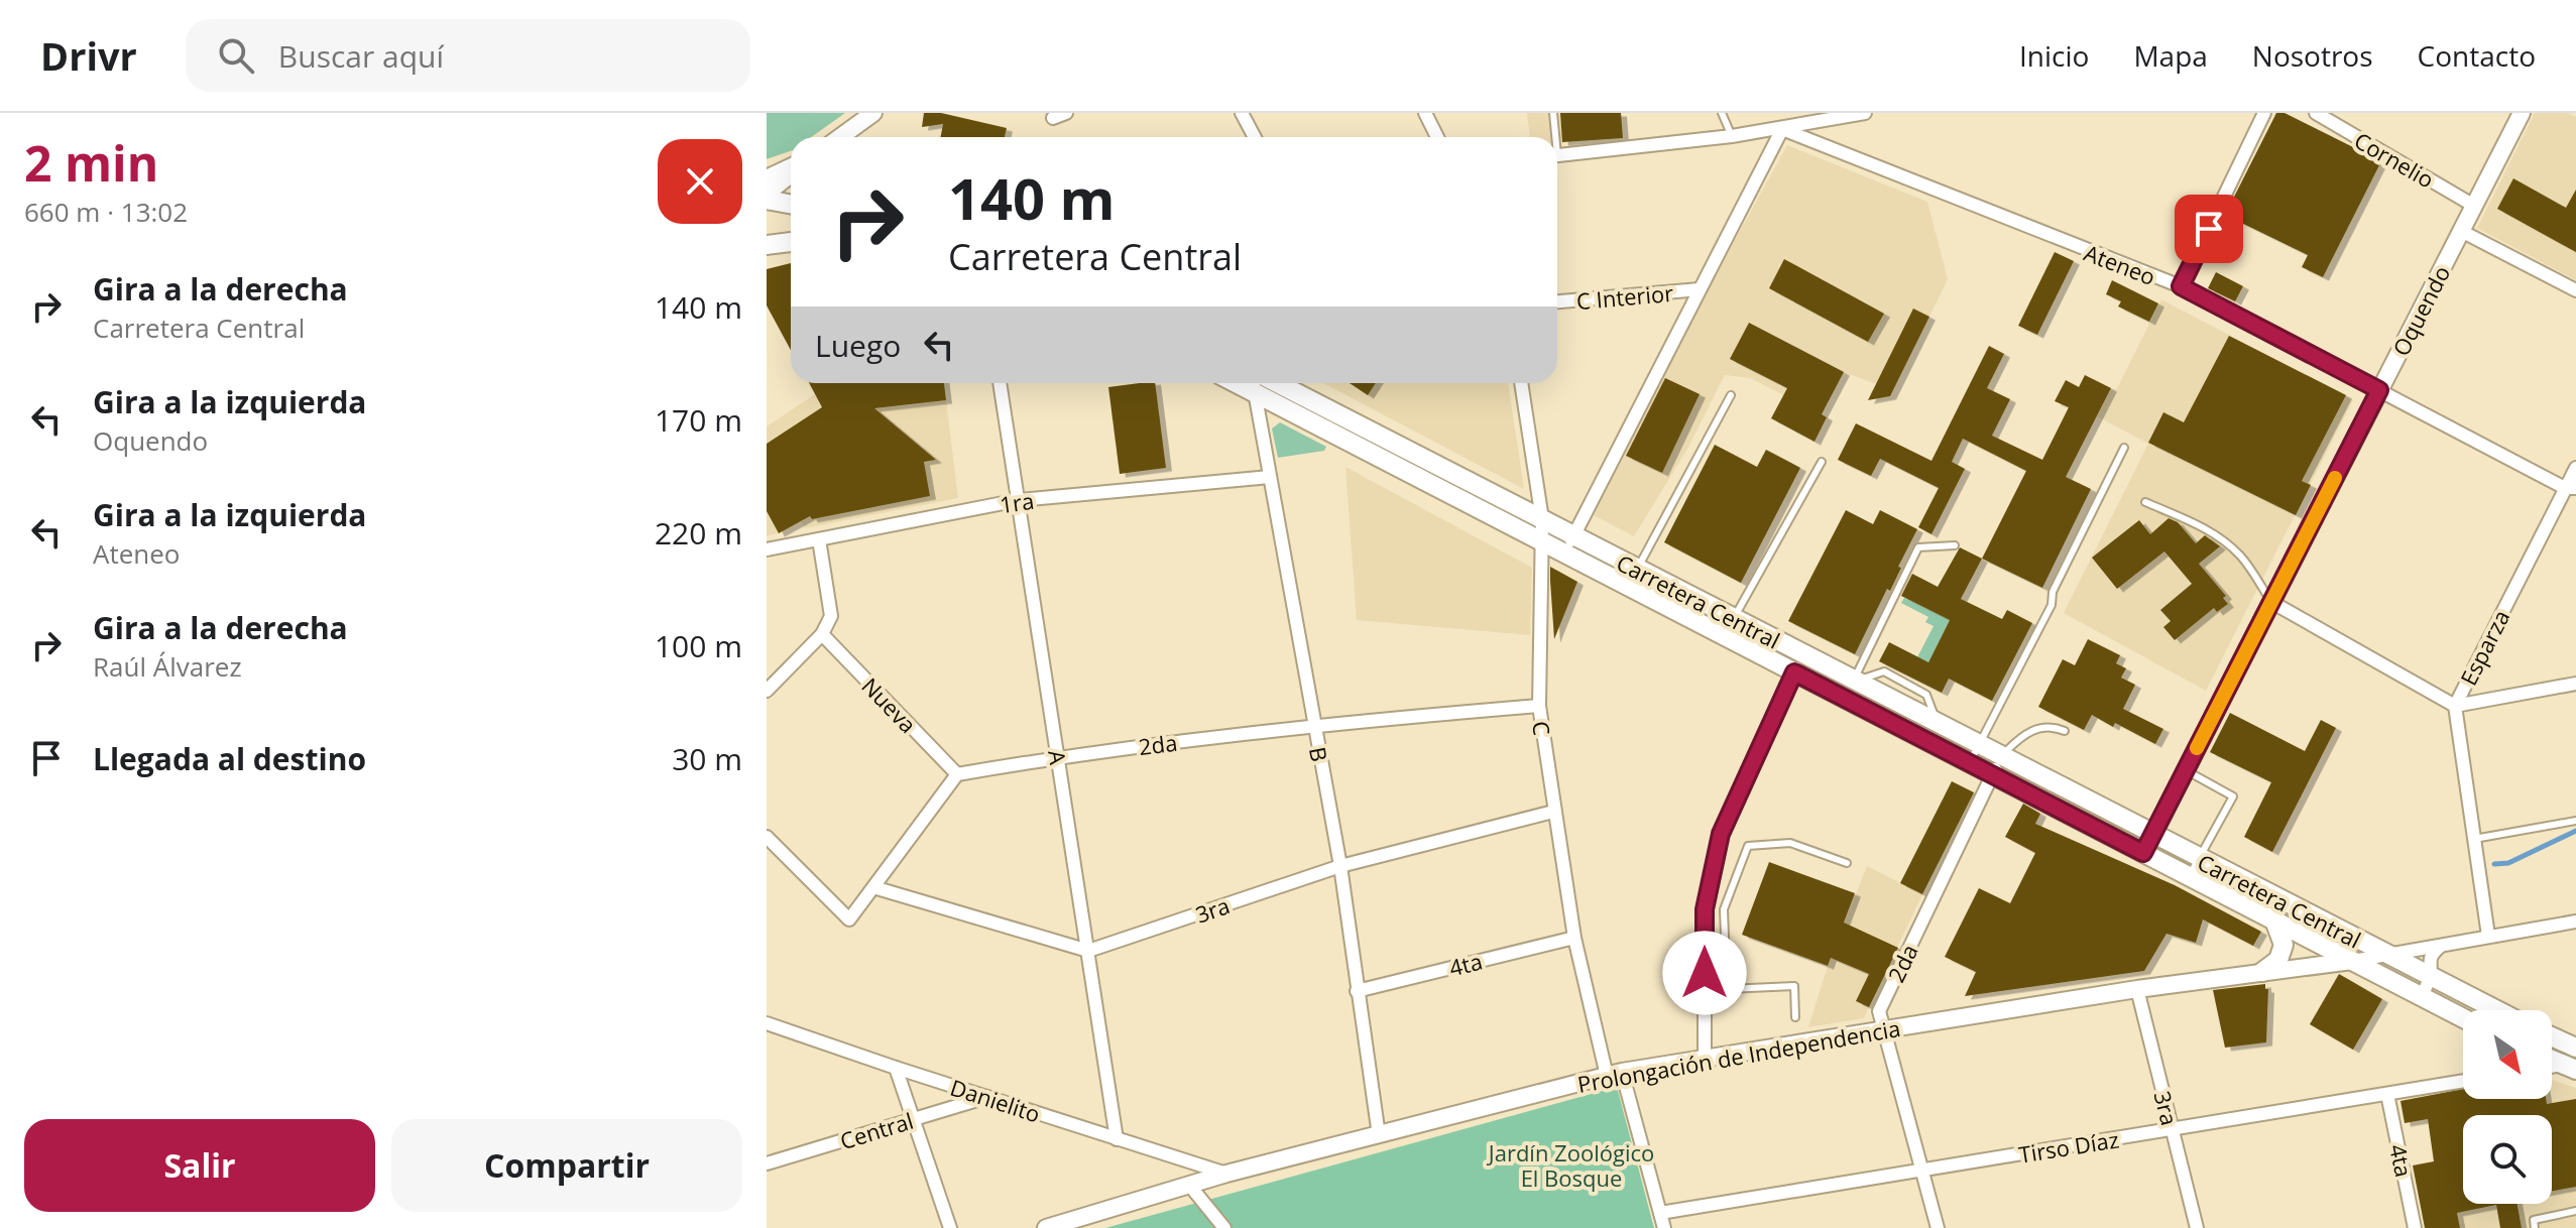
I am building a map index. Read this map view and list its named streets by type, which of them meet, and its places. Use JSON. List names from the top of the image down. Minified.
{"streets":{"main road":["Carretera Central"],"street":["Cornelio","Ateneo","C Interior","Oquendo","1ra","Esparza","Nueva","C","2da","B","A","3ra","4ta","Prolongación de Independencia","Danielito","Central","Tirso Díaz"]},"crossings":[["Cornelio","Oquendo"],["Ateneo","Oquendo"],["Ateneo","Esparza"],["Oquendo","Carretera Central"],["1ra","B"],["1ra","A"],["Carretera Central","C"],["Carretera Central","2da"],["Carretera Central","Prolongación de Independencia"],["Esparza","Prolongación de Independencia"],["Nueva","2da"],["C","2da"],["C","3ra"],["C","4ta"],["C","Prolongación de Independencia"],["2da","B"],["2da","A"],["2da","Prolongación de Independencia"],["2da","Tirso Díaz"],["B","3ra"],["B","4ta"],["B","Prolongación de Independencia"],["A","3ra"],["A","Danielito"],["3ra","Prolongación de Independencia"],["3ra","Tirso Díaz"],["4ta","Tirso Díaz"],["Prolongación de Independencia","Danielito"],["Danielito","Central"]],"parks":["Jardín Zoológico El Bosque"],"north":"bottom right","page":{"header":"Drivr","search":"Buscar aquí","nav":["Inicio","Mapa","Nosotros","Contacto"],"heading":["2 min","660 m · 13:02"],"turn":["140 m","Carretera Central"],"list":[{"name":"Gira a la derecha","note":"Carretera Central","value":"140 m"},{"name":"Gira a la izquierda","note":"Oquendo","value":"170 m"},{"name":"Gira a la izquierda","note":"Ateneo","value":"220 m"},{"name":"Gira a la derecha","note":"Raúl Álvarez","value":"100 m"},{"name":"Llegada al destino","value":"30 m"}],"then":"Luego","buttons":["Salir","Compartir"]}}
